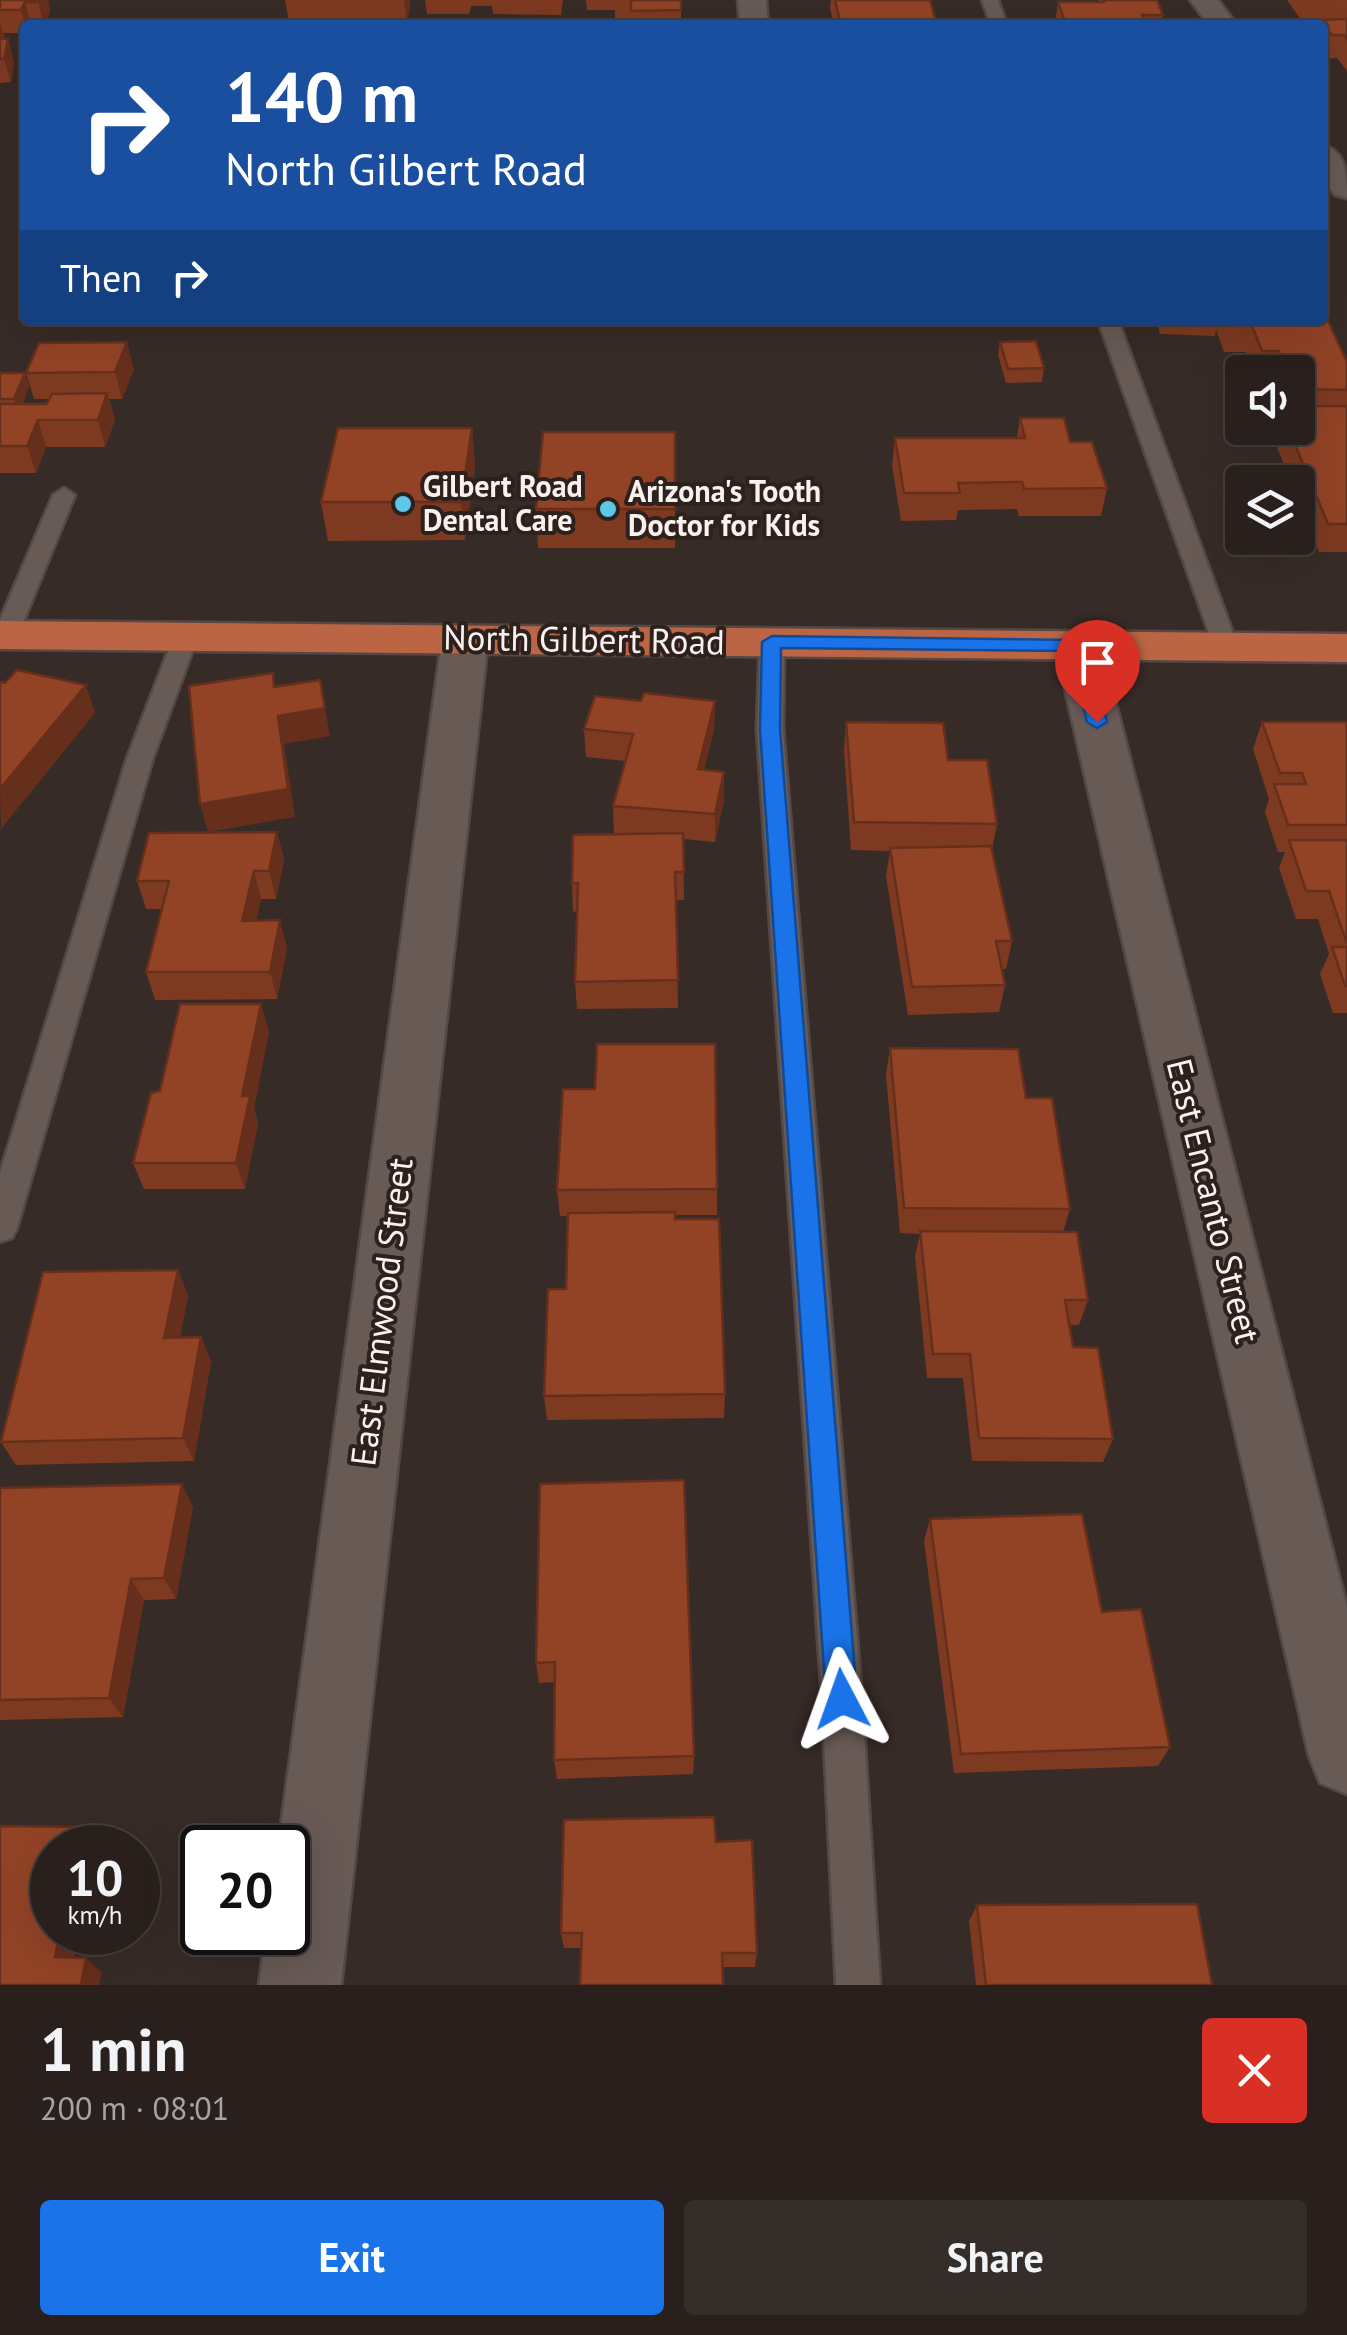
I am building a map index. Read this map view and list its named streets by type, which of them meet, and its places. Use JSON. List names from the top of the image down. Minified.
{"streets":{"main road":["North Gilbert Road"],"street":["East Encanto Street","East Elmwood Street"]},"crossings":[["North Gilbert Road","East Encanto Street"],["North Gilbert Road","East Elmwood Street"]],"places":["Gilbert Road Dental Care","Arizona's Tooth Doctor for Kids"],"page":{"turn":["140 m","North Gilbert Road"],"then":"Then","speed":"10 km/h","limit":"20","heading":["1 min","200 m · 08:01"],"buttons":["Exit","Share"]}}
